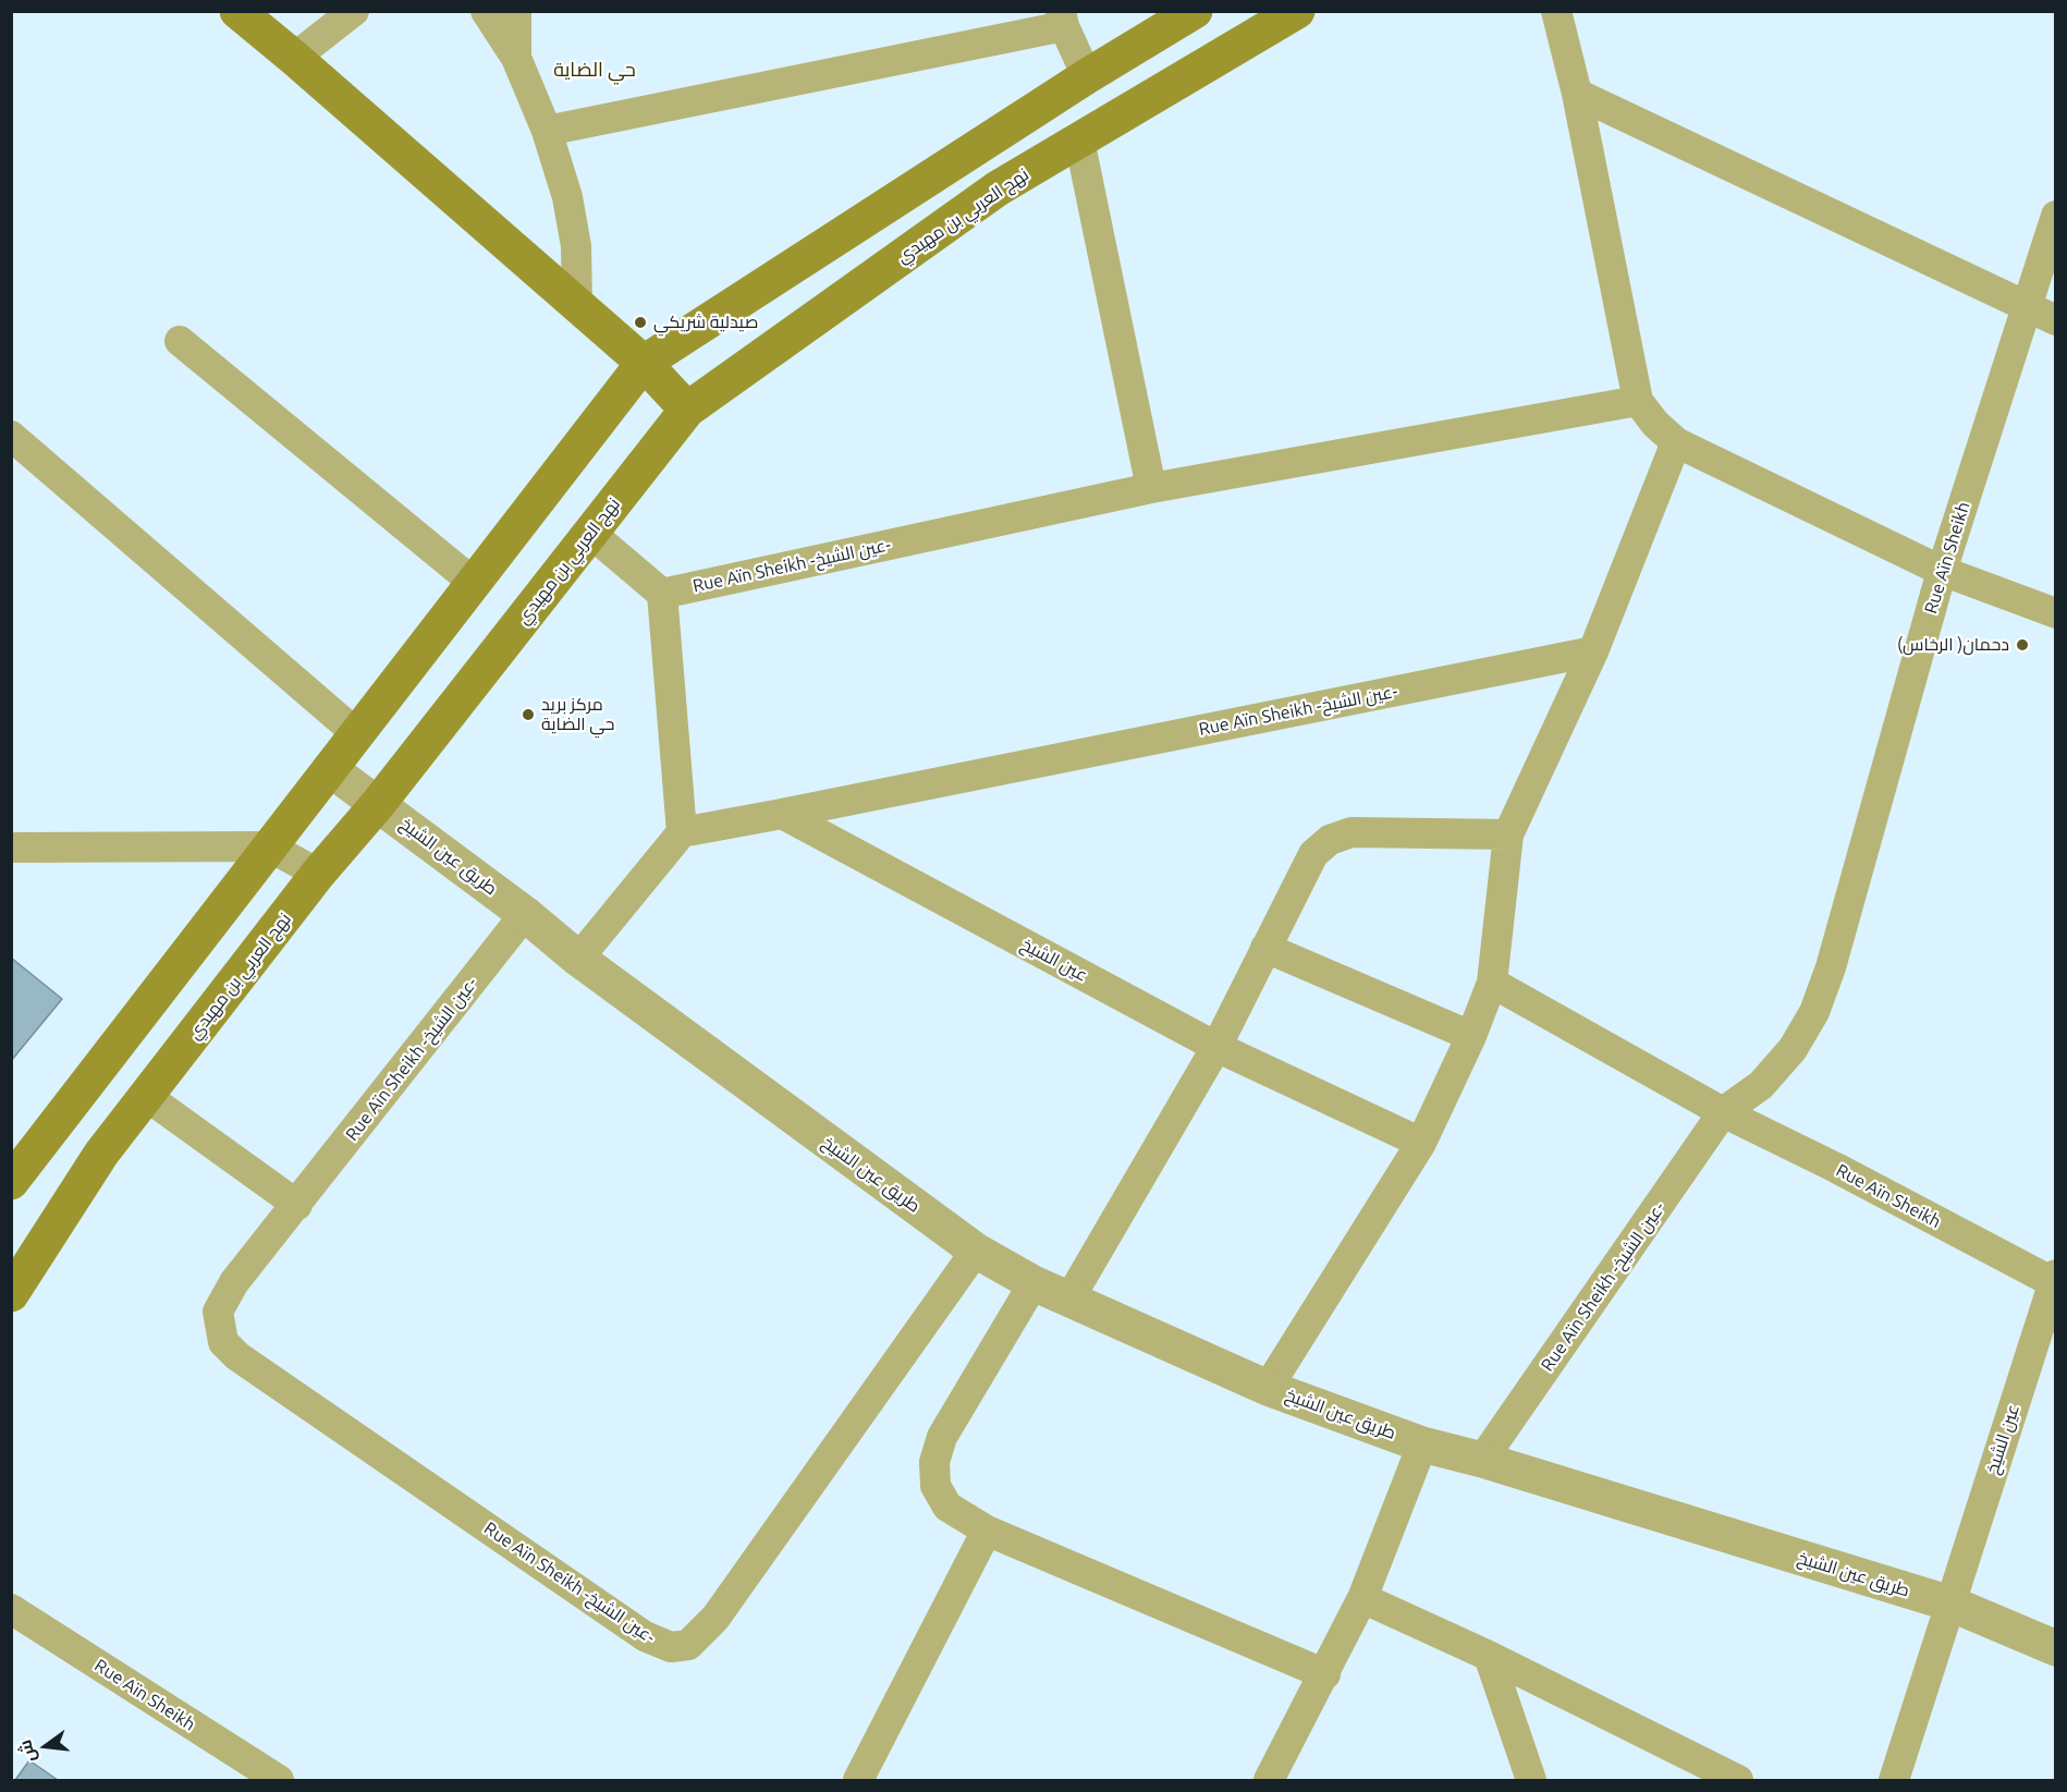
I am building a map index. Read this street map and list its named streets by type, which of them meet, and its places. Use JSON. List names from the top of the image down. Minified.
{"streets":{"main road":["نهج العربي بن مهيدي"],"street":["Rue Aïn Sheikh","Rue Aïn Sheikh -عين الشيخ-","طريق عين الشيخ","عين الشيخ"]},"crossings":[["نهج العربي بن مهيدي","طريق عين الشيخ"],["Rue Aïn Sheikh","Rue Aïn Sheikh -عين الشيخ-"],["Rue Aïn Sheikh","عين الشيخ"],["Rue Aïn Sheikh -عين الشيخ-","طريق عين الشيخ"],["Rue Aïn Sheikh -عين الشيخ-","عين الشيخ"],["طريق عين الشيخ","عين الشيخ"]],"districts":["حي الضاية"],"places":["صيدلية شريكي","دحمان( الرخاس)","مركز بريد حي الضاية"],"north":"left"}
